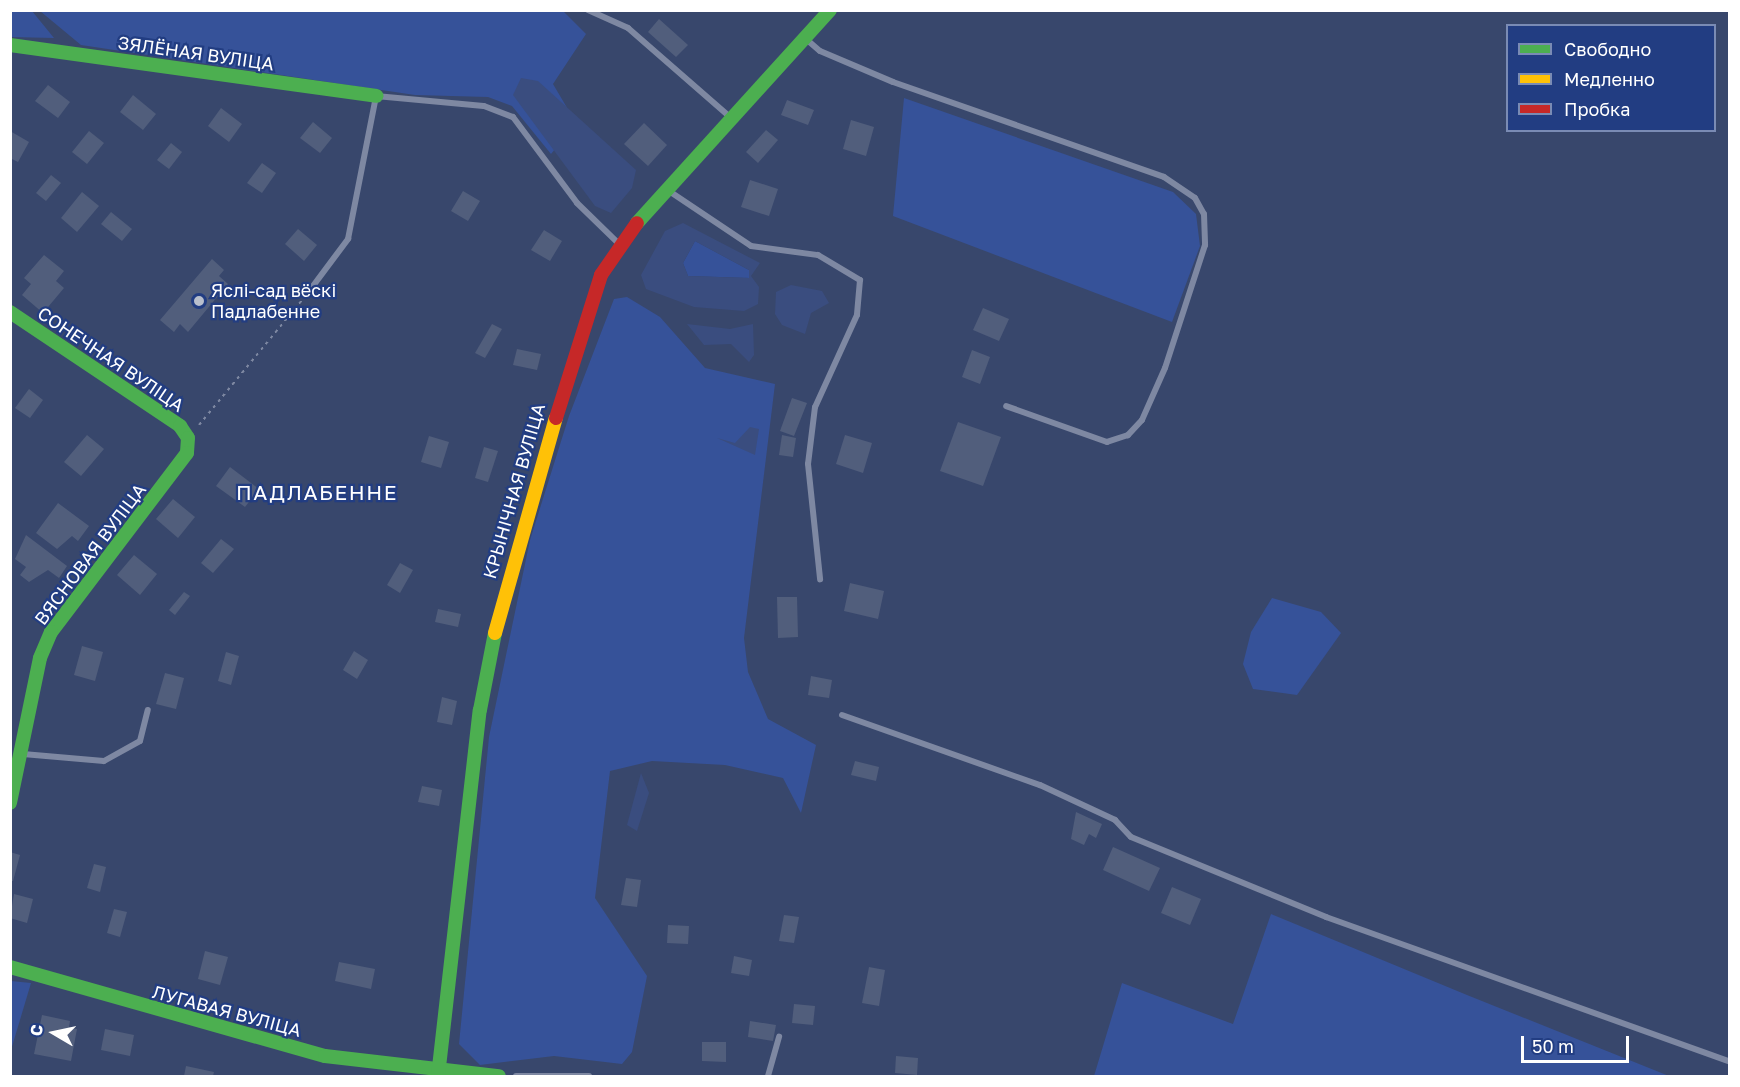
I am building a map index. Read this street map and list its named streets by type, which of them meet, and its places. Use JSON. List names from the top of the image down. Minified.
{"streets":{"street":["ЗЯЛЁНАЯ ВУЛІЦА","СОНЕЧНАЯ ВУЛІЦА","КРЫНІЧНАЯ ВУЛІЦА","ВЯСНОВАЯ ВУЛІЦА","ЛУГАВАЯ ВУЛІЦА"]},"crossings":[["СОНЕЧНАЯ ВУЛІЦА","ВЯСНОВАЯ ВУЛІЦА"],["КРЫНІЧНАЯ ВУЛІЦА","ЛУГАВАЯ ВУЛІЦА"]],"districts":["ПАДЛАБЕННЕ"],"places":["Яслі-сад вёскі Падлабенне"],"legend":["Свободно","Медленно","Пробка"],"scale_bar":"50 m","north":"left"}
